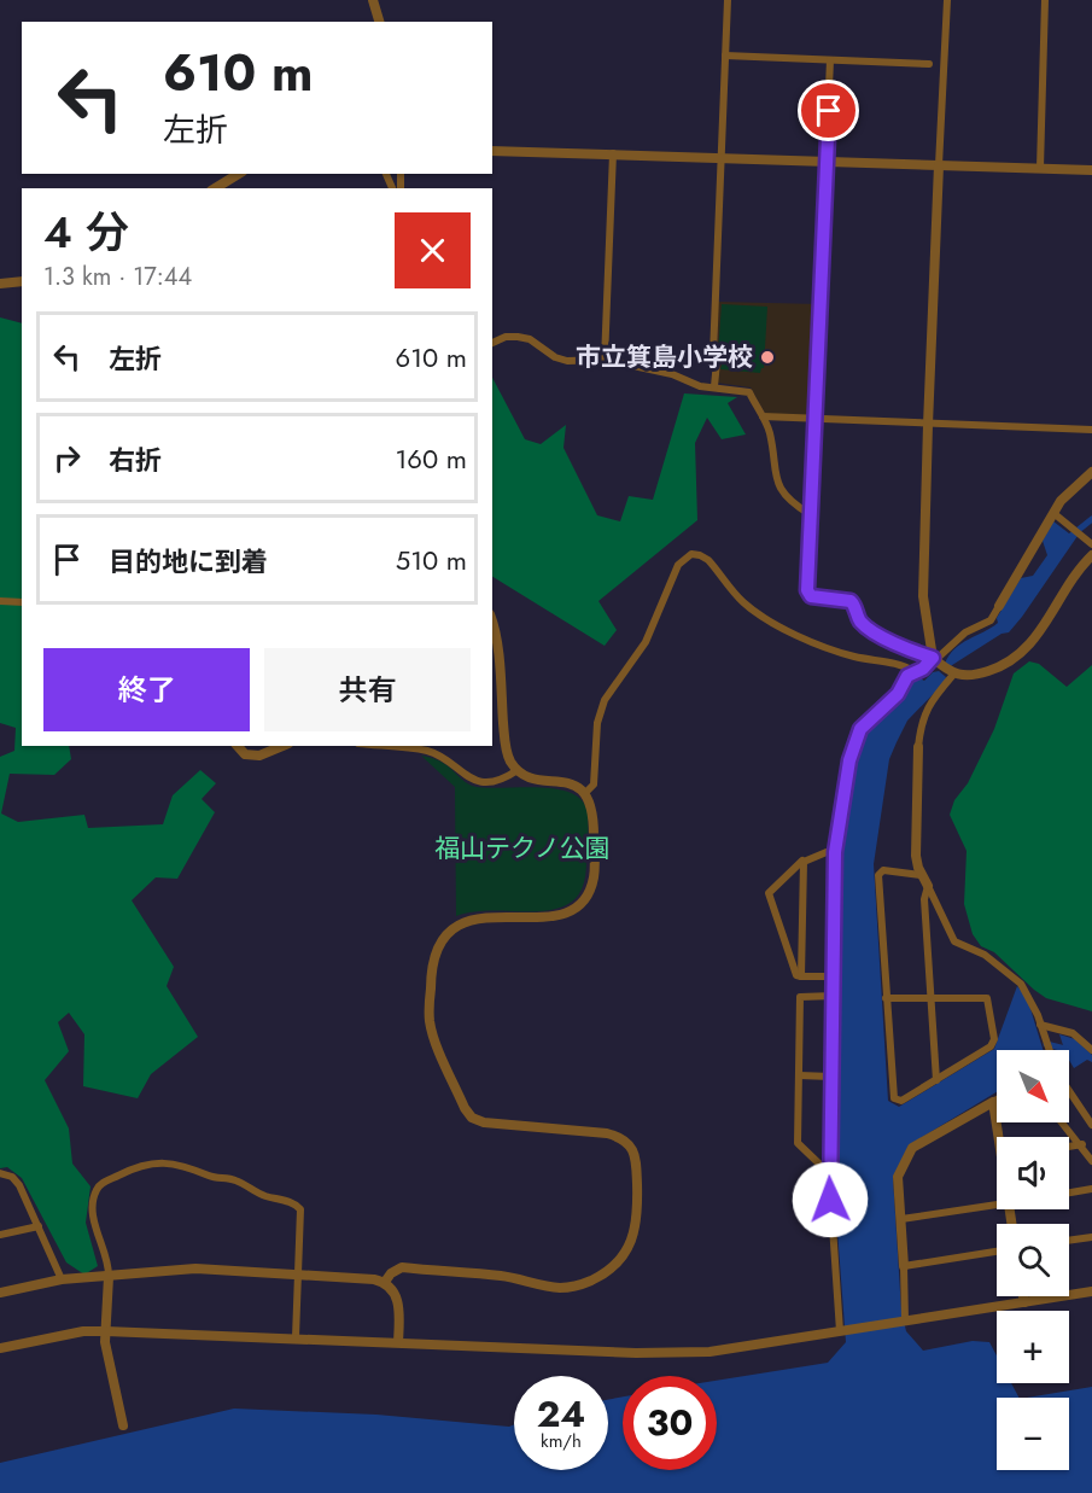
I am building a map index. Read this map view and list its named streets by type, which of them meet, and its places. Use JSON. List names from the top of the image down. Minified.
{"parks":["福山テクノ公園"],"places":["市立箕島小学校"],"north":"bottom right","page":{"turn":["610 m","左折"],"heading":["4 分","1.3 km · 17:44"],"list":[{"name":"左折","value":"610 m"},{"name":"右折","value":"160 m"},{"name":"目的地に到着","value":"510 m"}],"buttons":["終了","共有"],"map_buttons":["+","−"],"speed":"24 km/h","limit":"30"}}
